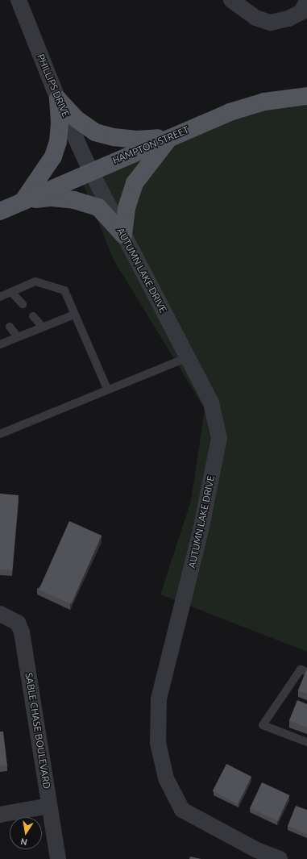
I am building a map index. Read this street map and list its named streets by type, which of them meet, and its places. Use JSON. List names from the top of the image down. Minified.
{"streets":{"main road":["HAMPTON STREET"],"street":["PHILLIPS DRIVE","AUTUMN LAKE DRIVE","SABLE CHASE BOULEVARD"]},"crossings":[["PHILLIPS DRIVE","HAMPTON STREET"],["PHILLIPS DRIVE","AUTUMN LAKE DRIVE"],["HAMPTON STREET","AUTUMN LAKE DRIVE"]],"north":"bottom"}
